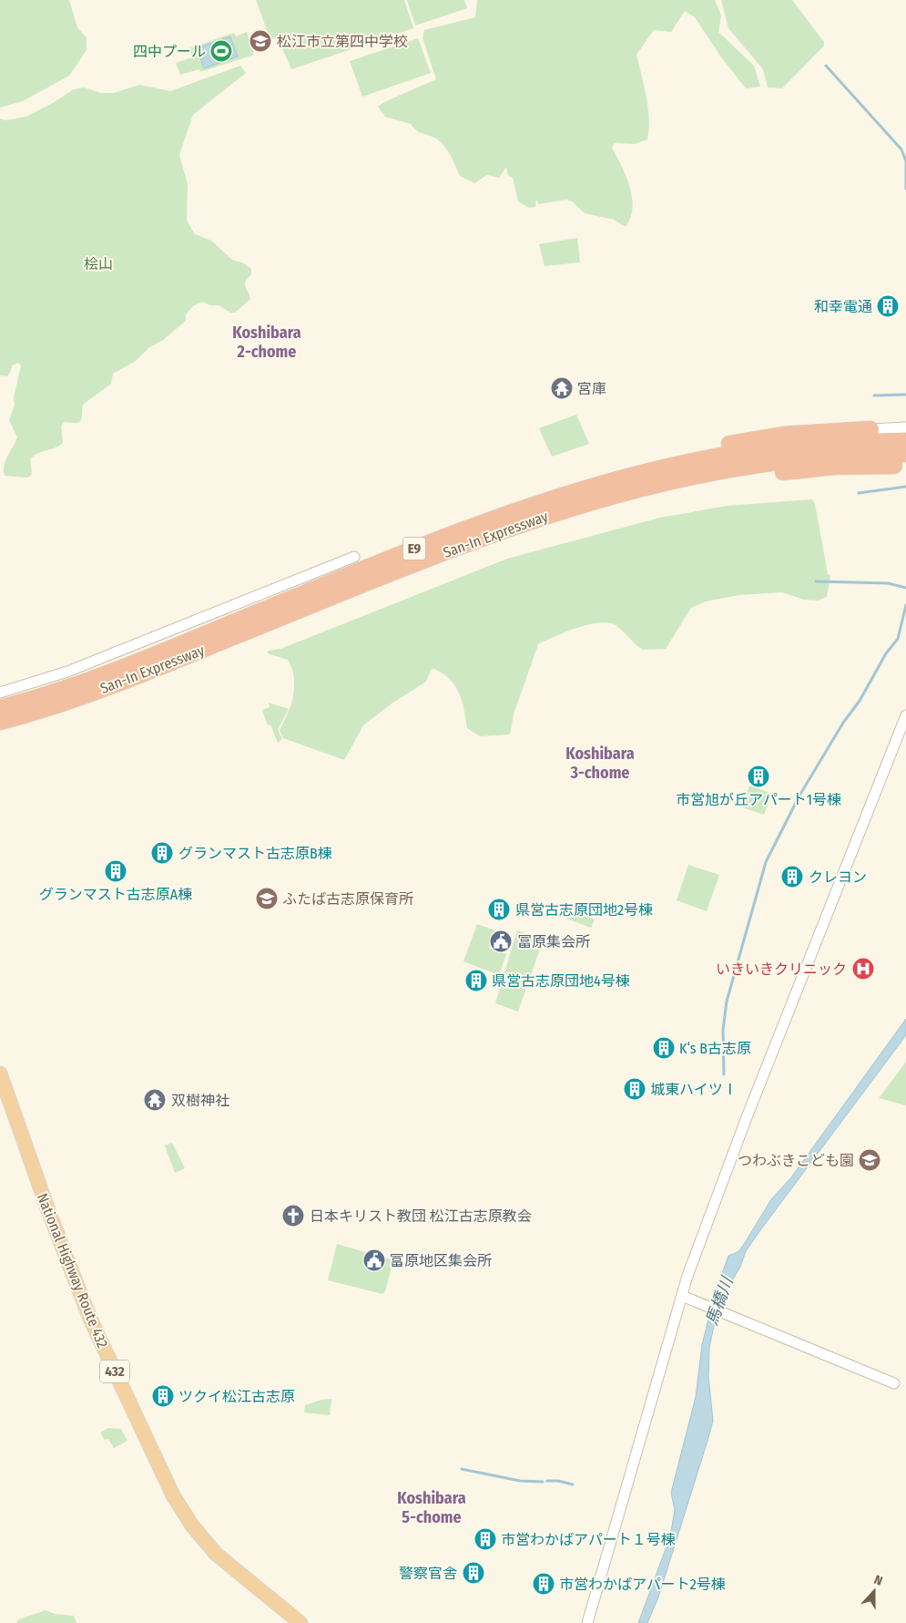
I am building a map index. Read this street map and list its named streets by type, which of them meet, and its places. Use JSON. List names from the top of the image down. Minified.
{"streets":{"highway":["San-In Expressway","E9","National Highway Route 432","432"]},"districts":["Koshibara 2-chome","Koshibara 3-chome","Koshibara 5-chome"],"water":["馬橋川"],"parks":["桧山"],"places":{"school or university":["松江市立第四中学校","ふたば古志原保育所","つわぶきこども園"],"sports":["四中プール"],"building":["和幸電通","市営旭が丘アパート1号棟","グランマスト古志原B棟","グランマスト古志原A棟","クレヨン","県営古志原団地2号棟","県営古志原団地4号棟","K‘s B古志原","城東ハイツⅠ","ツクイ松江古志原","市営わかばアパート１号棟","警察官舎","市営わかばアパート2号棟"],"temple":["宮庫","双樹神社"],"public building":["冨原集会所","富原地区集会所"],"hospital":["いきいきクリニック"],"church":["日本キリスト教団 松江古志原教会"]},"north":"top"}
